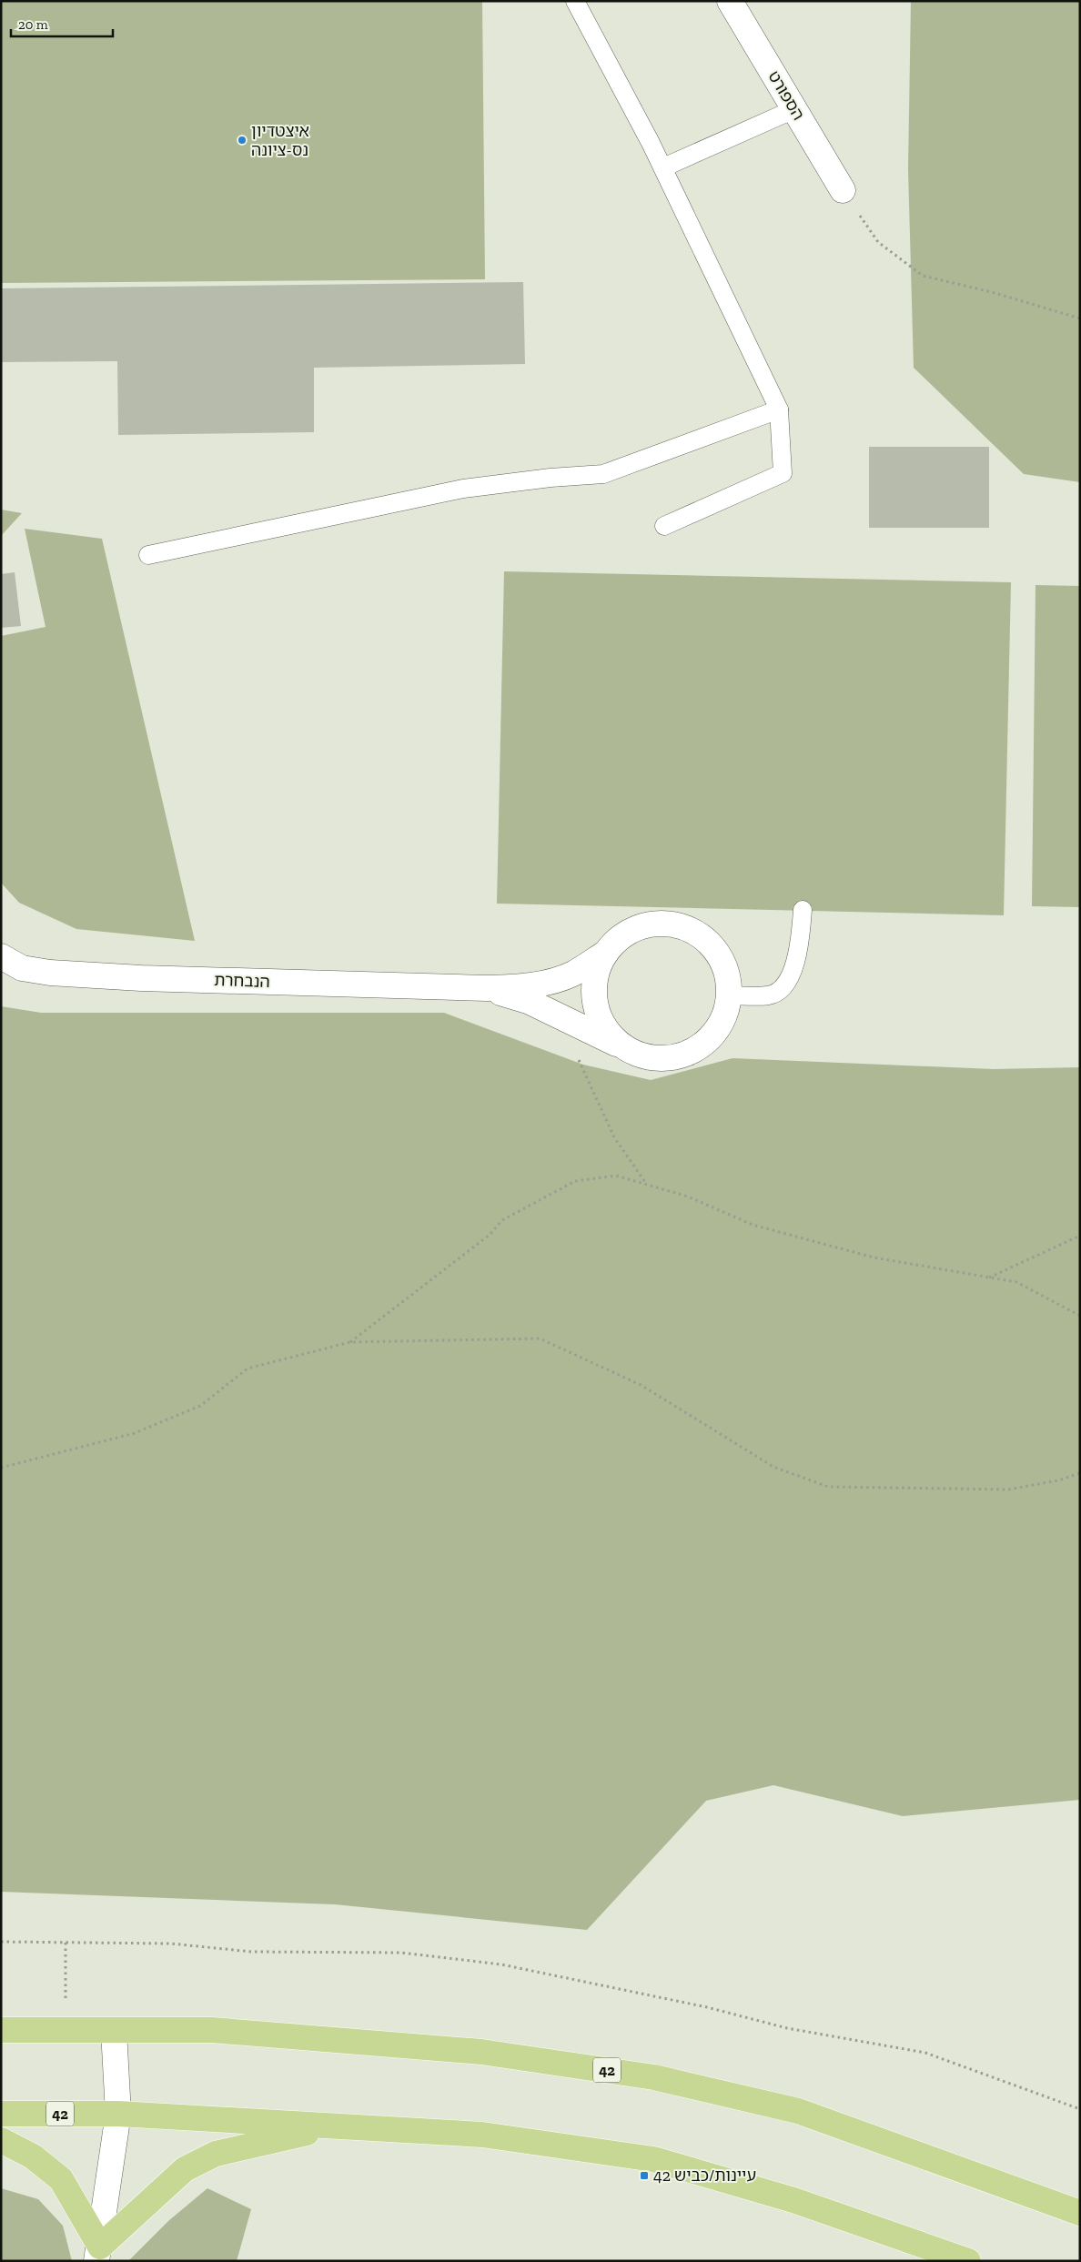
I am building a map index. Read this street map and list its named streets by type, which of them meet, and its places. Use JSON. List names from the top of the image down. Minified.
{"streets":{"highway":["42"],"street":["הספורט","הנבחרת"]},"places":{"other":["איצטדיון נס-ציונה"],"transit":["עיינות/כביש 42"]},"scale_bar":"20 m"}
